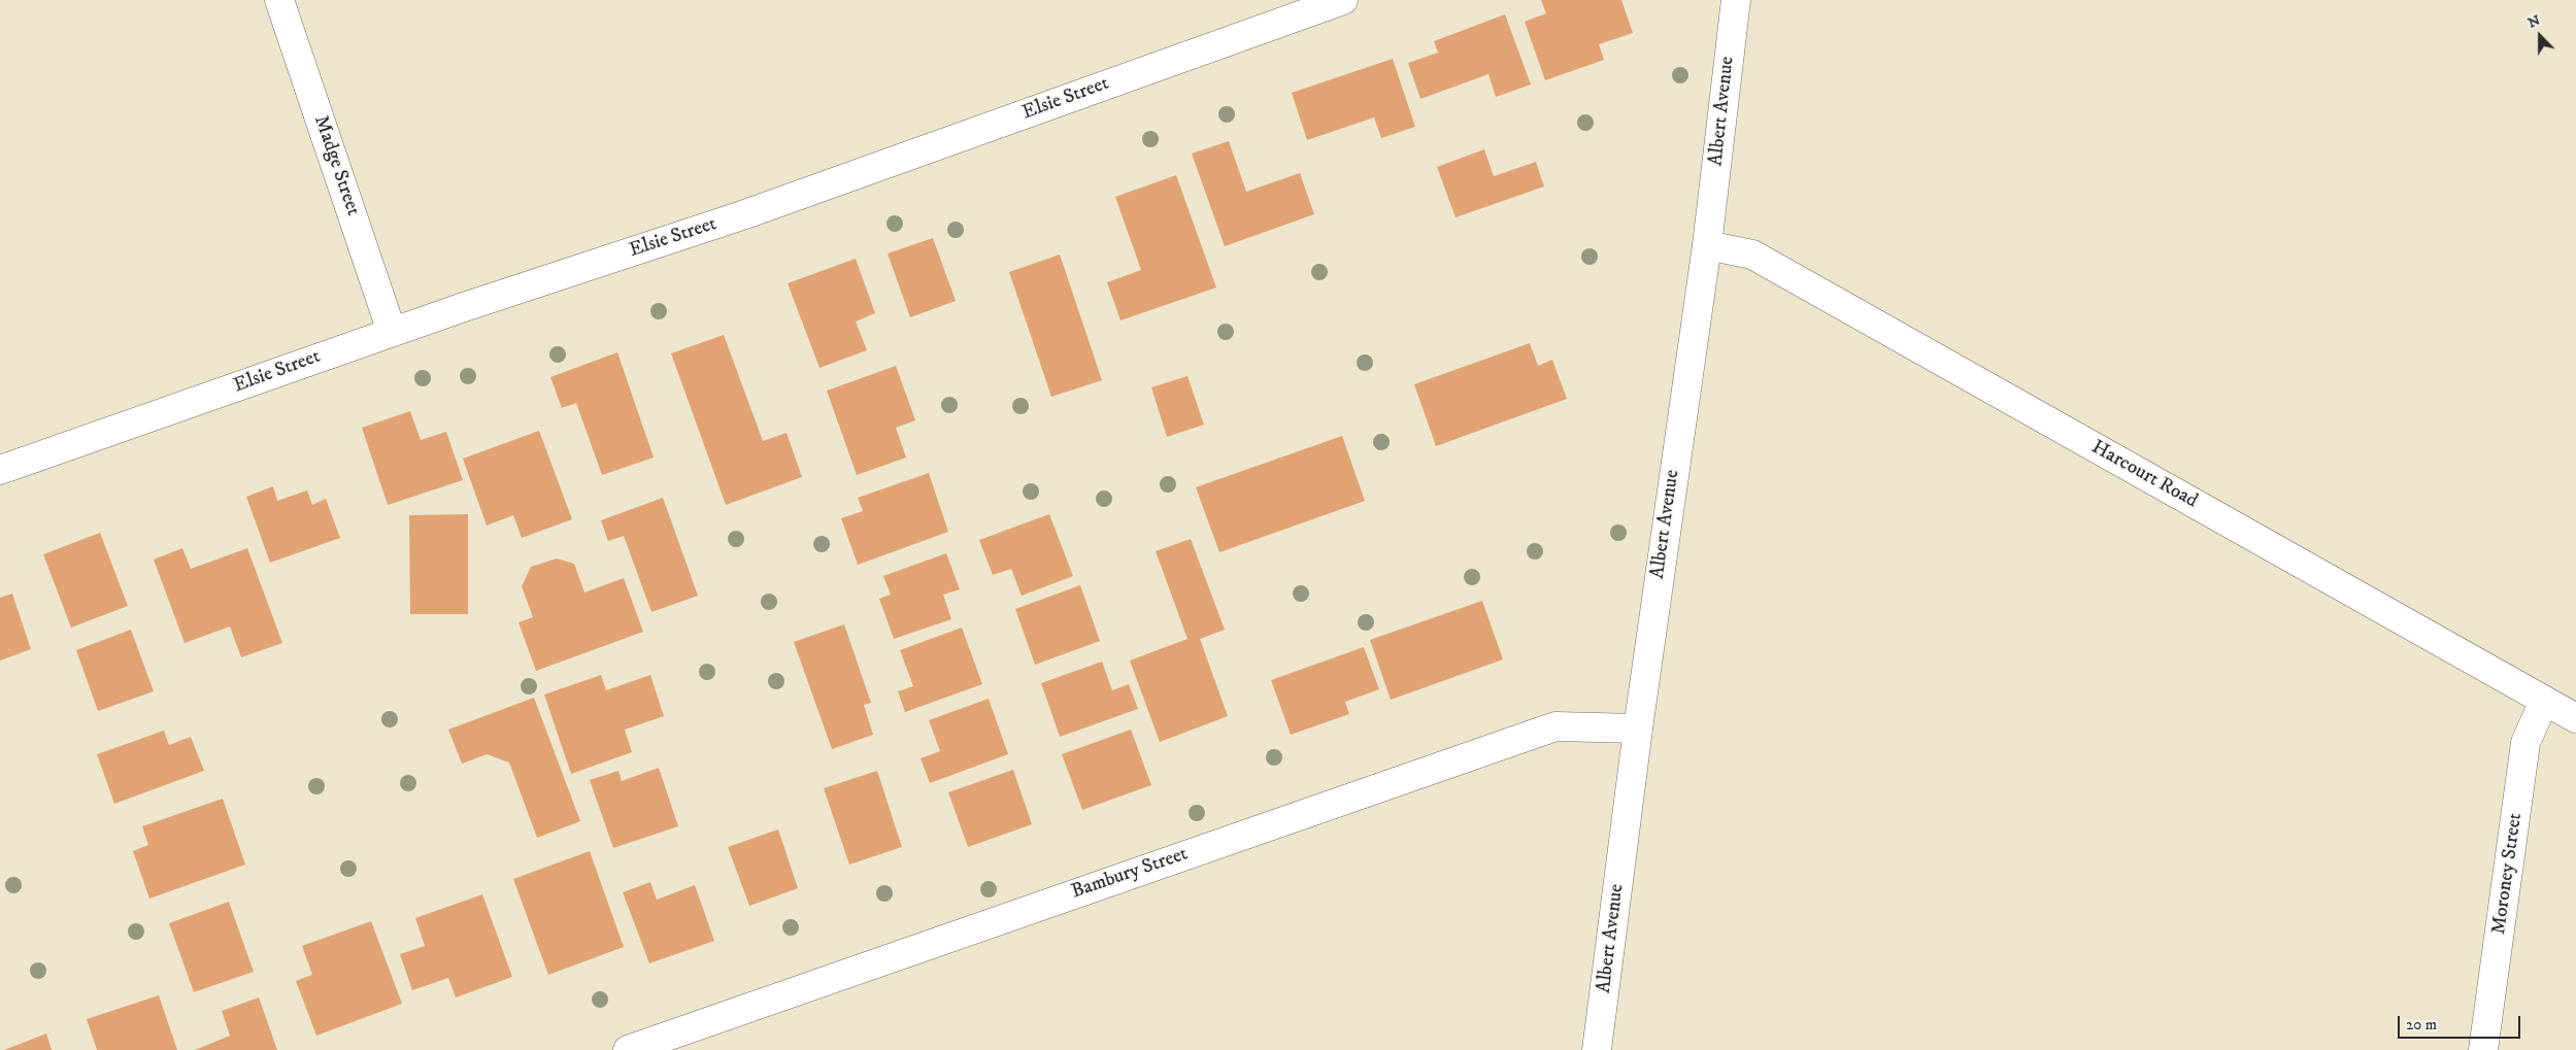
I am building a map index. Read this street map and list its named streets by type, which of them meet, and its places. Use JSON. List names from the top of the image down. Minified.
{"streets":{"street":["Elsie Street","Albert Avenue","Madge Street","Harcourt Road","Bambury Street","Moroney Street"]},"crossings":[["Elsie Street","Madge Street"],["Albert Avenue","Harcourt Road"],["Albert Avenue","Bambury Street"],["Harcourt Road","Moroney Street"]],"scale_bar":"20 m","north":"top"}
